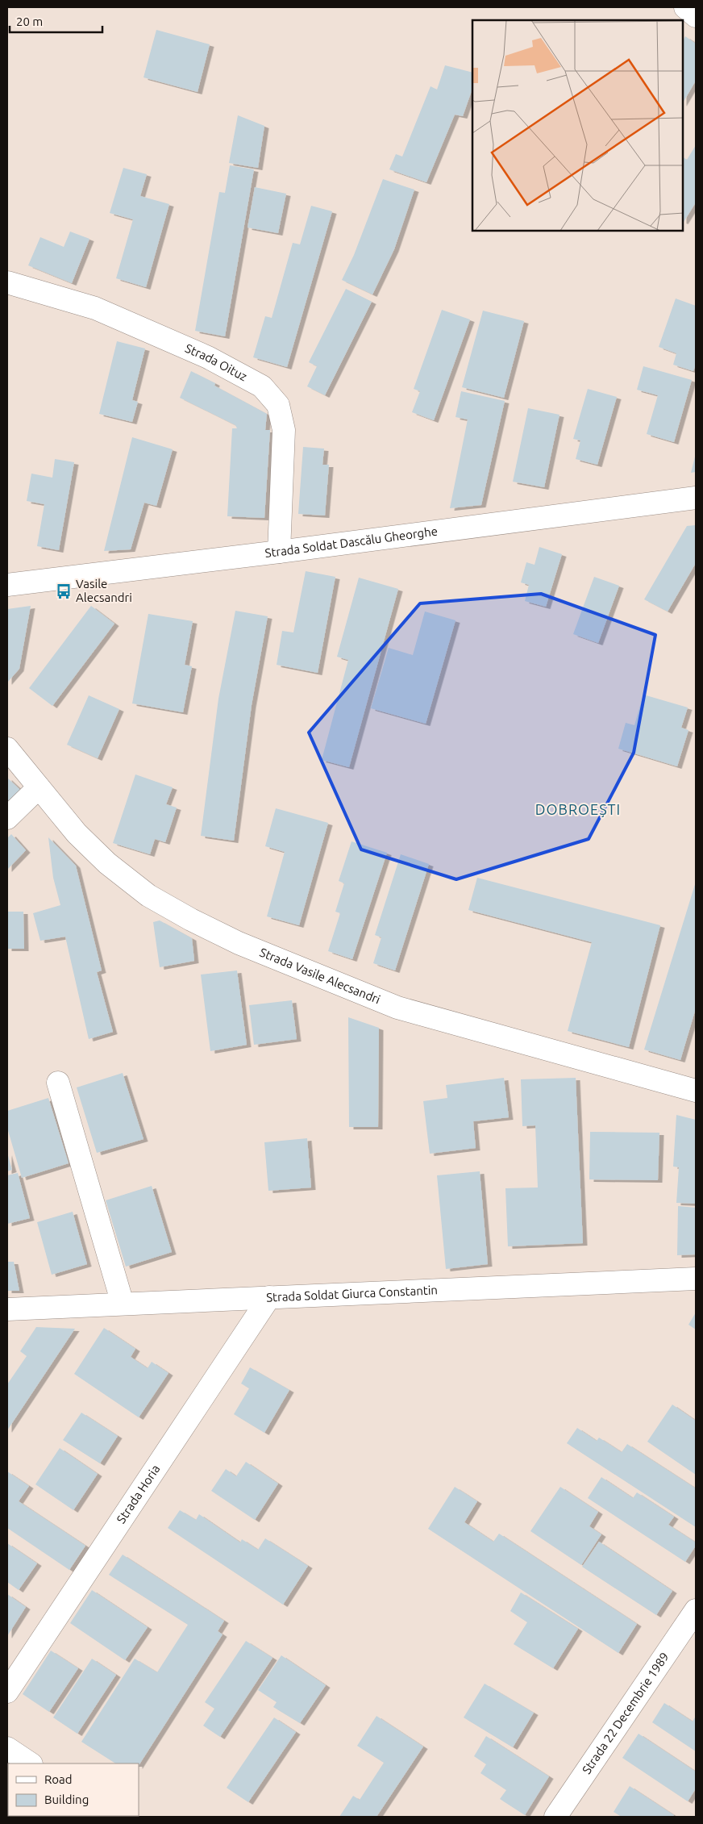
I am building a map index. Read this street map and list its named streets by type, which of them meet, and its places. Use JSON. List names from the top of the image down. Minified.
{"streets":{"street":["Strada Oituz","Strada Soldat Dascălu Gheorghe","Strada Vasile Alecsandri","Strada Soldat Giurca Constantin","Strada Horia","Strada 22 Decembrie 1989"]},"crossings":[["Strada Oituz","Strada Soldat Dascălu Gheorghe"],["Strada Soldat Giurca Constantin","Strada Horia"]],"districts":["DOBROEȘTI"],"places":{"bus stop":["Vasile Alecsandri"]},"legend":["Road","Building"],"scale_bar":"20 m"}
